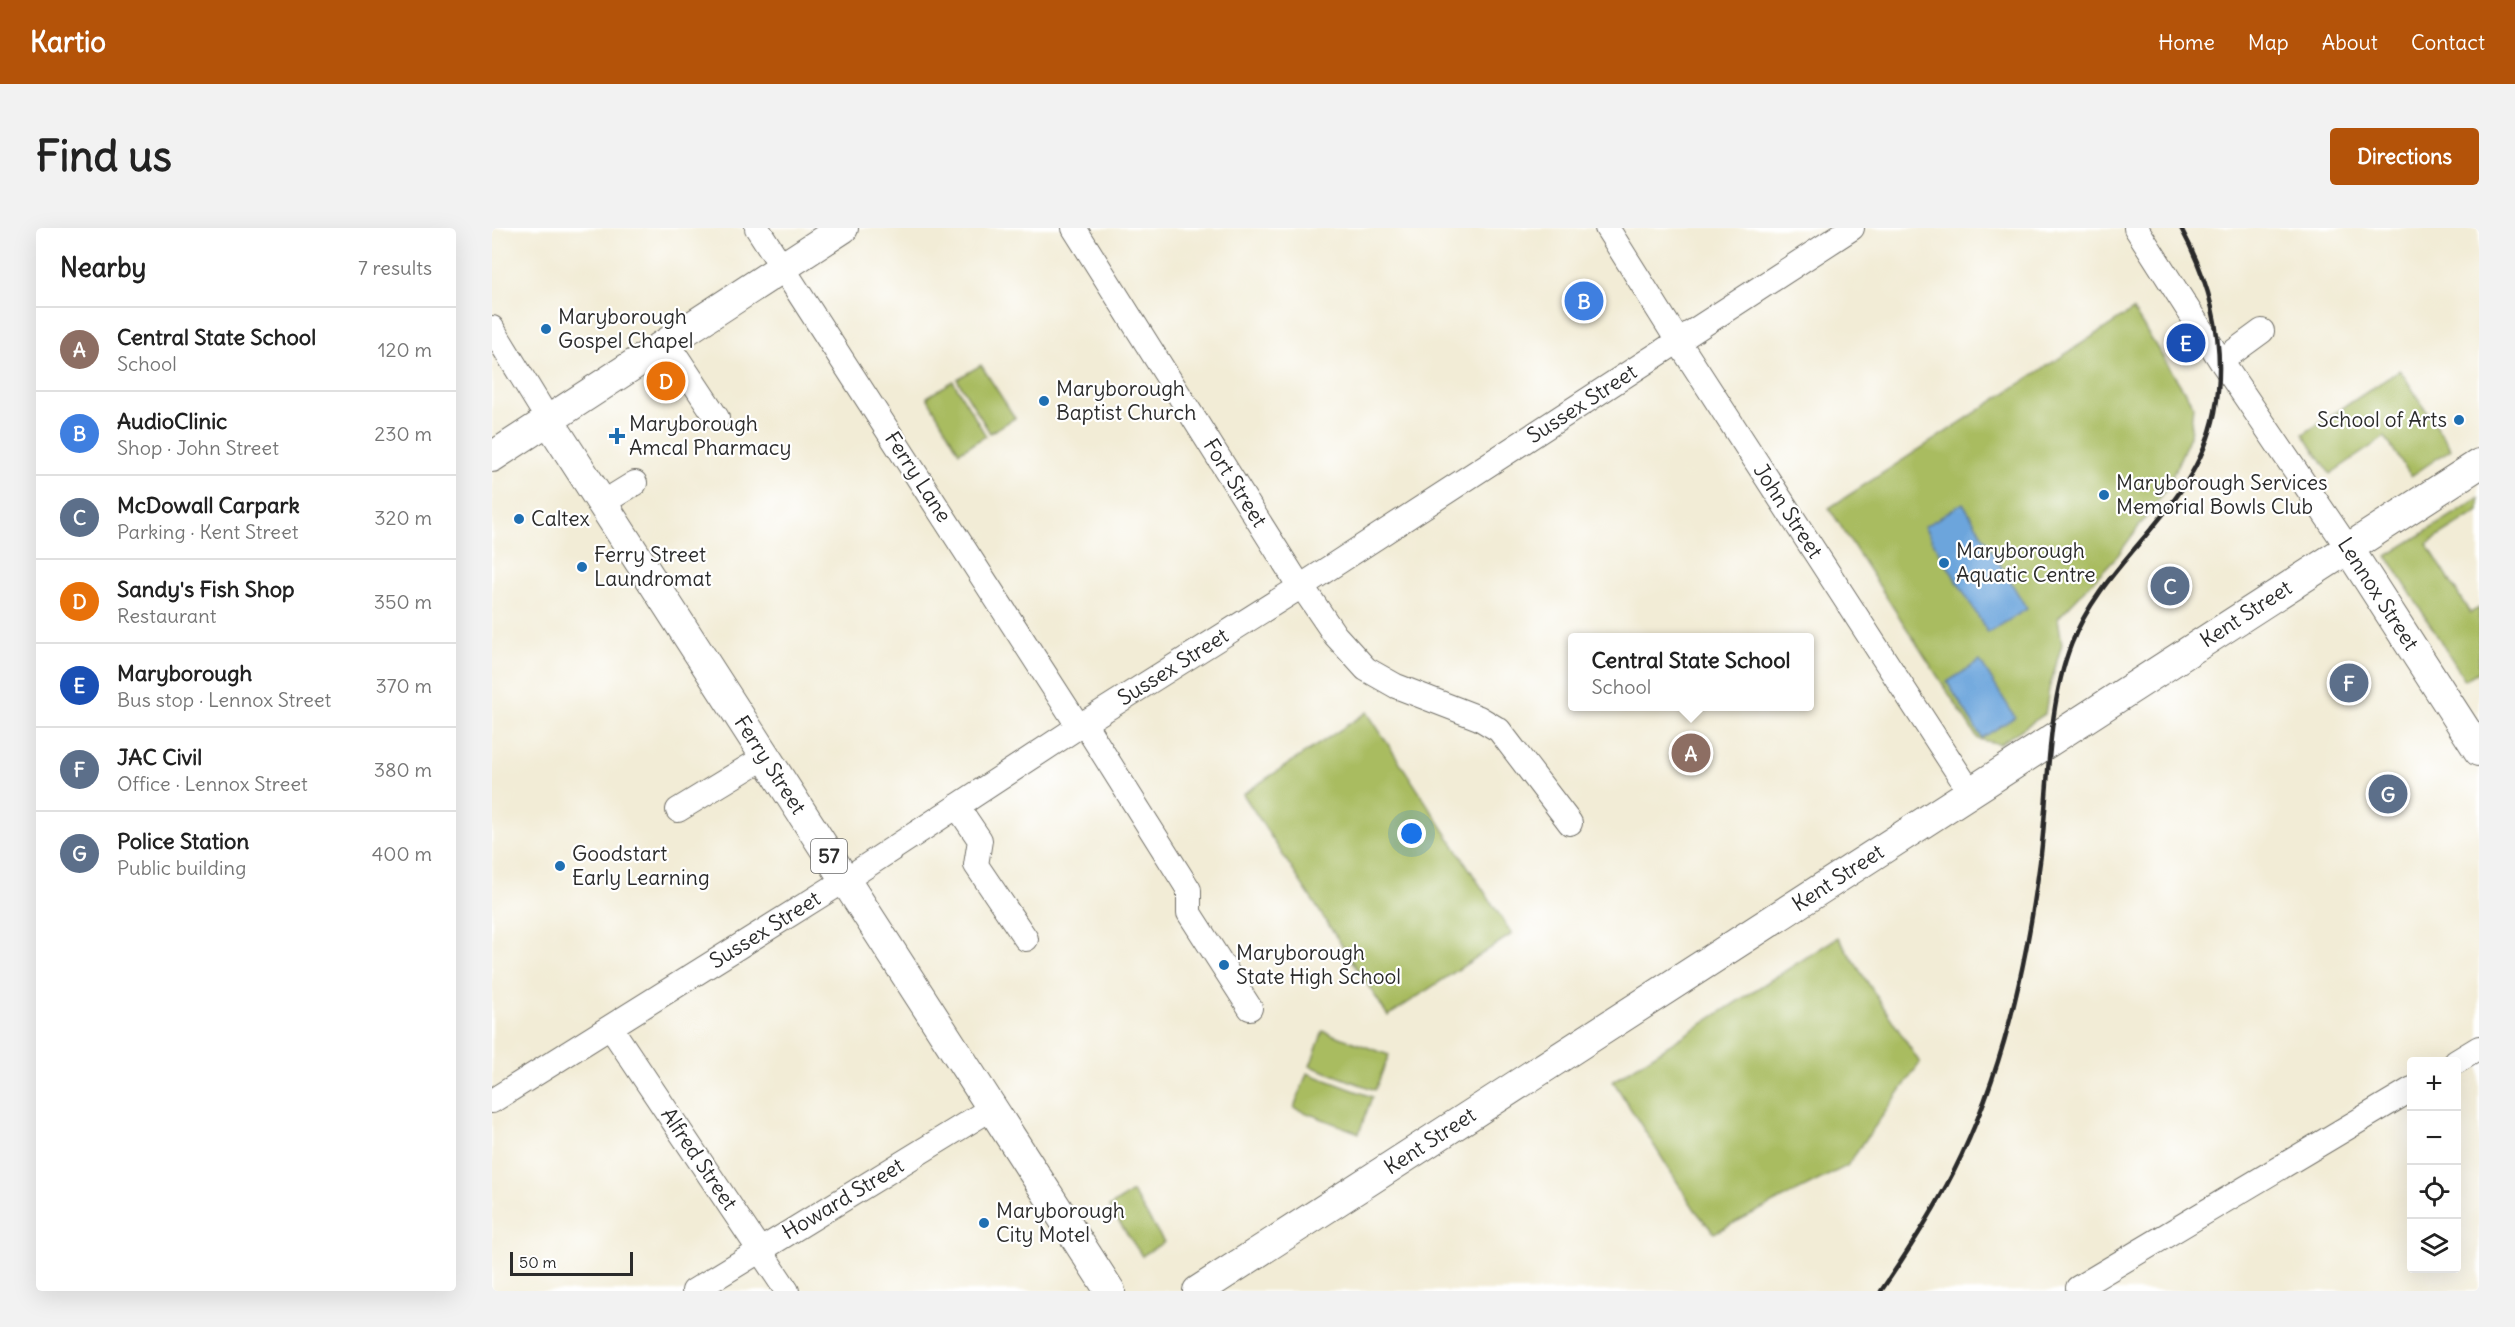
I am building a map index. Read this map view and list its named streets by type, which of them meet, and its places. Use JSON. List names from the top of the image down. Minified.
{"streets":{"main road":["Lennox Street","Kent Street","Ferry Street","57"],"street":["Sussex Street","Ferry Lane","Fort Street","John Street","Alfred Street","Howard Street"]},"crossings":[["Sussex Street","Ferry Lane"],["Sussex Street","Fort Street"],["Sussex Street","John Street"],["Sussex Street","Ferry Street"],["Sussex Street","Alfred Street"],["John Street","Kent Street"],["Lennox Street","Kent Street"],["Ferry Street","Howard Street"],["Alfred Street","Howard Street"]],"places":{"other":["Maryborough Gospel Chapel","Maryborough Baptist Church","School of Arts","Maryborough Services Memorial Bowls Club","Caltex","Maryborough Aquatic Centre","Ferry Street Laundromat","Goodstart Early Learning","Maryborough State High School","Maryborough City Motel"],"health":["Maryborough Amcal Pharmacy"]},"scale_bar":"50 m","page":{"header":"Kartio","nav":["Home","Map","About","Contact"],"buttons":"Directions","title":"Find us","heading":["Nearby","7 results"],"pins":["B","E","D","C","F","A","G"],"list":[{"mark":"A","name":"Central State School","note":"School","value":"120 m"},{"mark":"B","name":"AudioClinic","note":"Shop · John Street","value":"230 m"},{"mark":"C","name":"McDowall Carpark","note":"Parking · Kent Street","value":"320 m"},{"mark":"D","name":"Sandy's Fish Shop","note":"Restaurant","value":"350 m"},{"mark":"E","name":"Maryborough","note":"Bus stop · Lennox Street","value":"370 m"},{"mark":"F","name":"JAC Civil","note":"Office · Lennox Street","value":"380 m"},{"mark":"G","name":"Police Station","note":"Public building","value":"400 m"}],"popup":["Central State School","School"],"map_buttons":["+","−"],"scale":"50 m"}}
